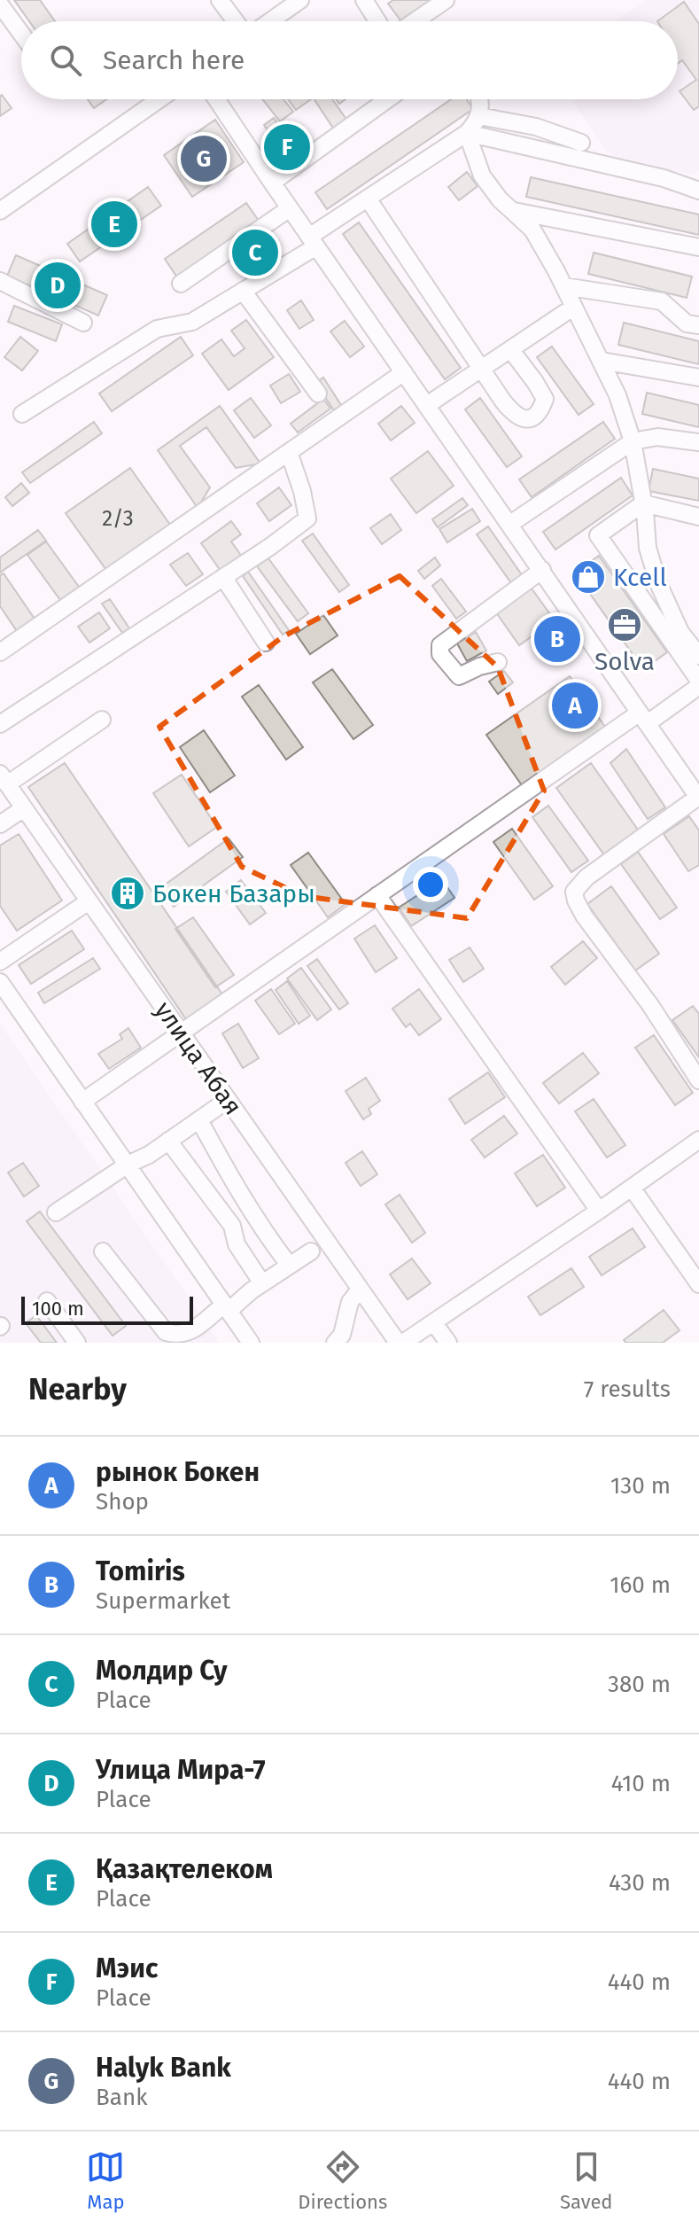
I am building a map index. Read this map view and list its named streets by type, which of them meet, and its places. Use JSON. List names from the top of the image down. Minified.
{"streets":{"street":["улица Абая"]},"places":{"shop":["Kcell"],"office":["Solva"],"building":["Бокен Базары"]},"house_numbers":["2/3"],"scale_bar":"100 m","page":{"search":"Search here","pins":["F","G","E","C","D","B","A"],"scale":"100 m","heading":["Nearby","7 results"],"list":[{"mark":"A","name":"рынок Бокен","note":"Shop","value":"130 m"},{"mark":"B","name":"Tomiris","note":"Supermarket","value":"160 m"},{"mark":"C","name":"Молдир Су","note":"Place","value":"380 m"},{"mark":"D","name":"Улица Мира-7","note":"Place","value":"410 m"},{"mark":"E","name":"Қазақтелеком","note":"Place","value":"430 m"},{"mark":"F","name":"Мэис","note":"Place","value":"440 m"},{"mark":"G","name":"Halyk Bank","note":"Bank","value":"440 m"}],"nav":["Map","Directions","Saved"]}}
